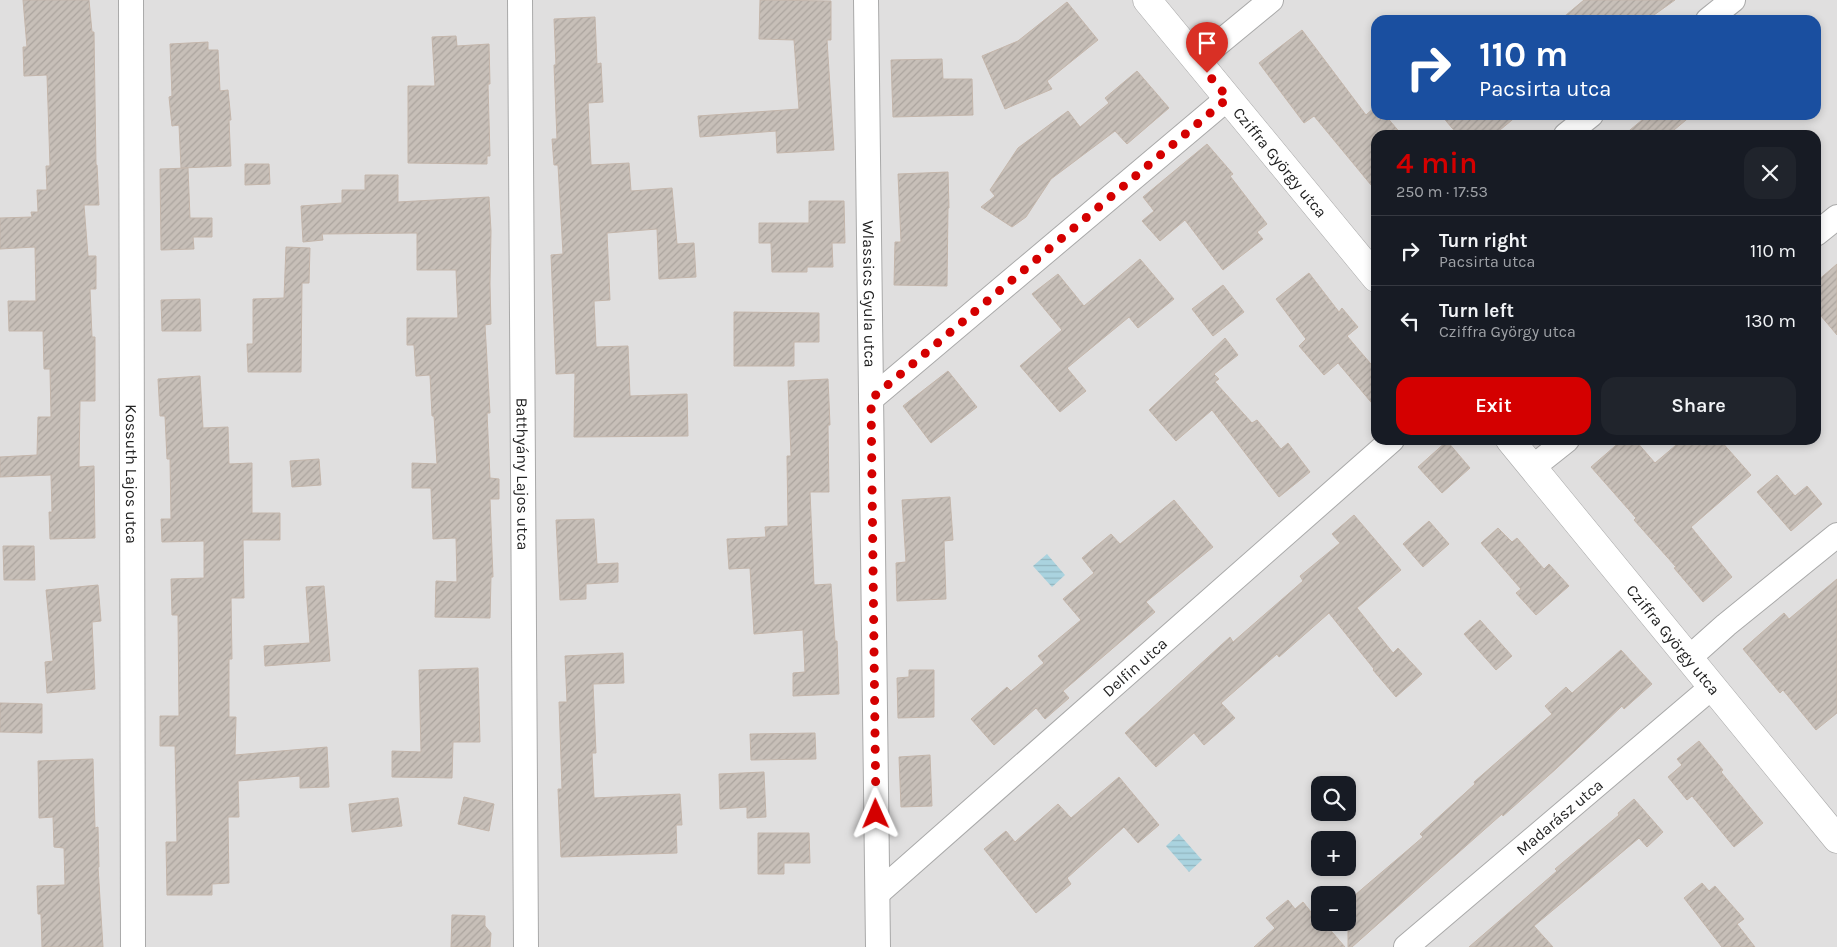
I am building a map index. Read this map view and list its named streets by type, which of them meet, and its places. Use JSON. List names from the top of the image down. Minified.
{"streets":{"street":["Cziffra György utca","Wlassics Gyula utca","Kossuth Lajos utca","Batthyány Lajos utca","Delfin utca","Madarász utca"]},"crossings":[["Cziffra György utca","Madarász utca"],["Wlassics Gyula utca","Delfin utca"]],"page":{"turn":["110 m","Pacsirta utca"],"heading":["4 min","250 m · 17:53"],"list":[{"name":"Turn right","note":"Pacsirta utca","value":"110 m"},{"name":"Turn left","note":"Cziffra György utca","value":"130 m"}],"buttons":["Exit","Share"],"map_buttons":["+","−"]}}
